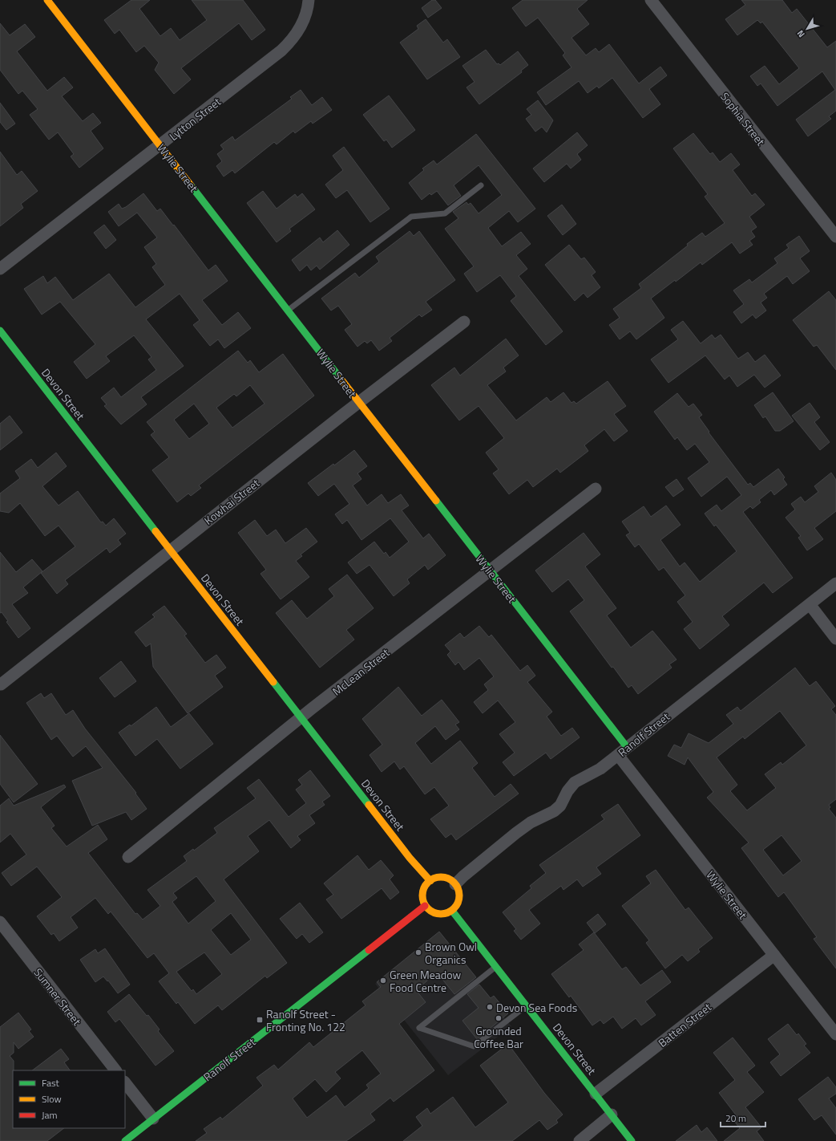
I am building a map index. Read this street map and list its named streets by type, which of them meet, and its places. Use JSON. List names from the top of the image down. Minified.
{"streets":{"street":["Lytton Street","Sophia Street","Wylie Street","Devon Street","Kowhai Street","McLean Street","Ranolf Street","Sumner Street","Batten Street"]},"crossings":[["Lytton Street","Wylie Street"],["Wylie Street","Kowhai Street"],["Wylie Street","McLean Street"],["Wylie Street","Ranolf Street"],["Wylie Street","Batten Street"],["Devon Street","Kowhai Street"],["Devon Street","McLean Street"],["Devon Street","Ranolf Street"],["Devon Street","Batten Street"]],"places":{"other":["Brown Owl Organics","Green Meadow Food Centre","Devon Sea Foods","Grounded Coffee Bar"],"transit":["Ranolf Street - Fronting No. 122"]},"legend":["Fast","Slow","Jam"],"scale_bar":"20 m","north":"bottom left"}
